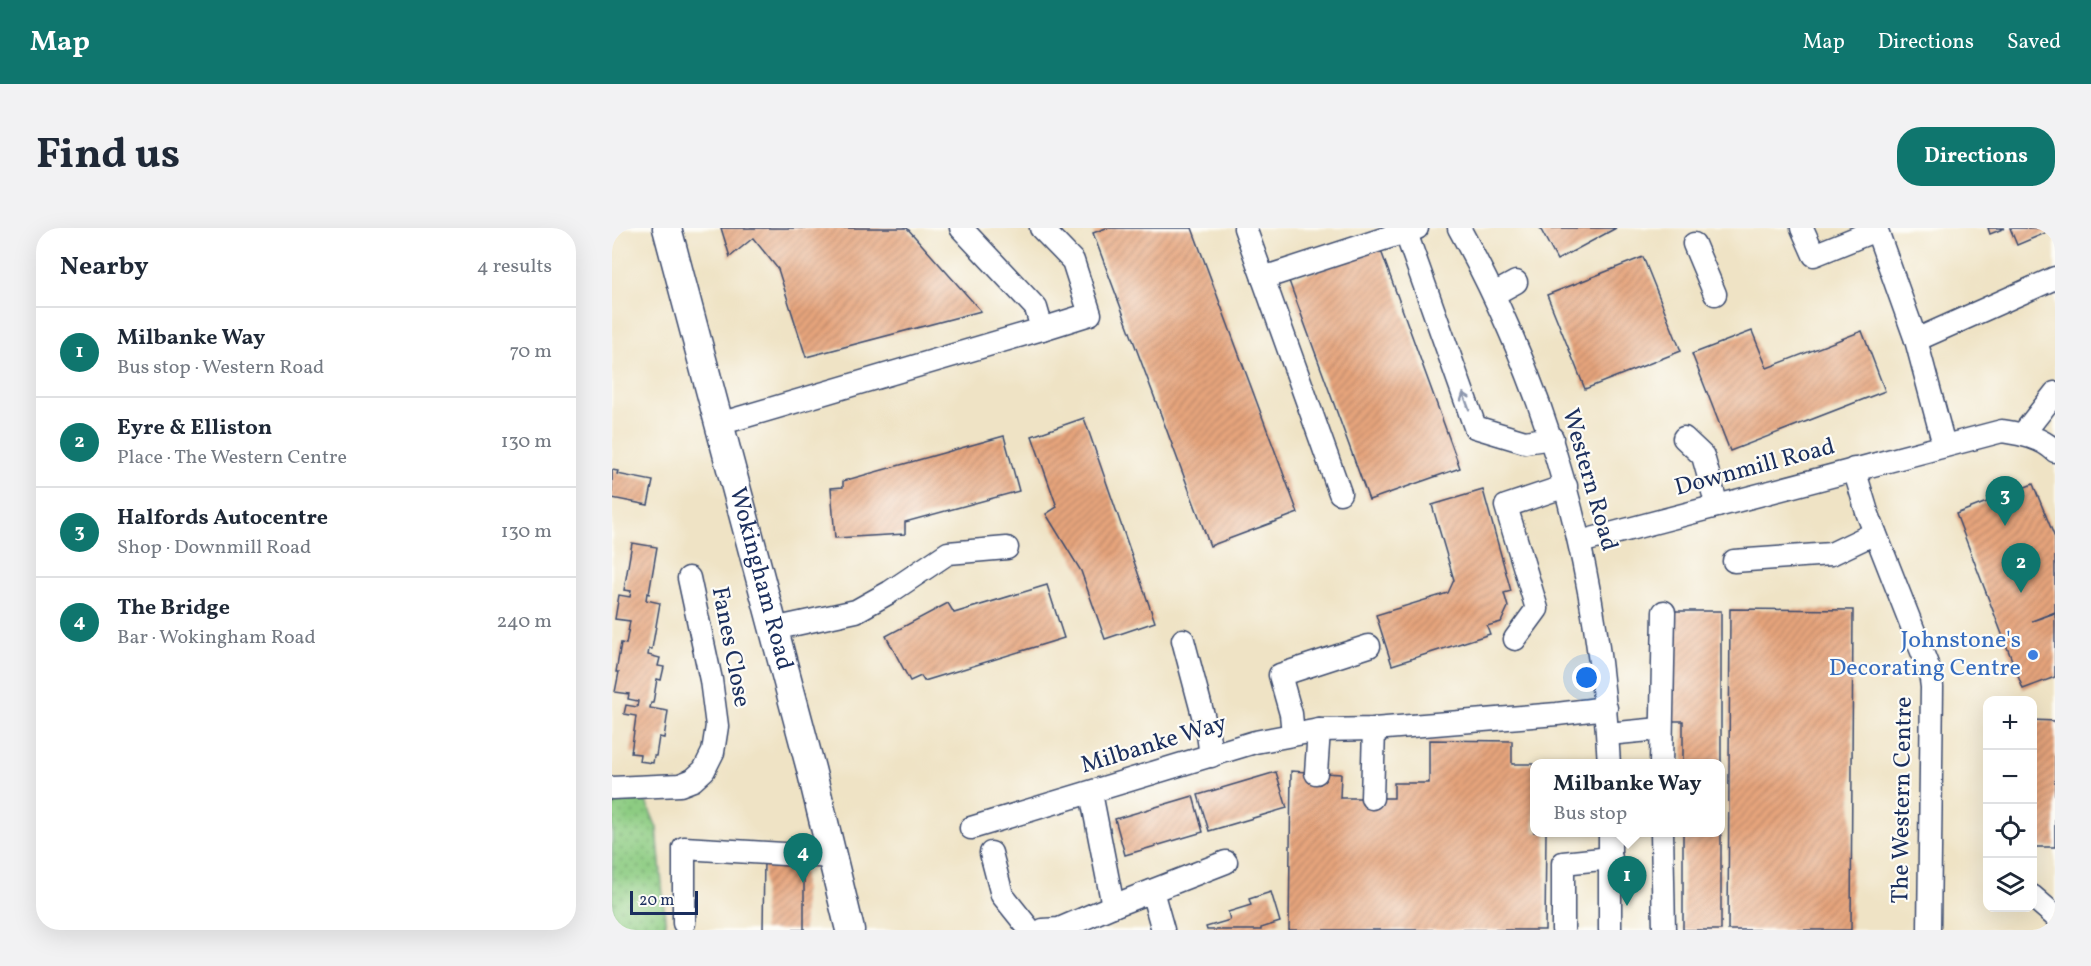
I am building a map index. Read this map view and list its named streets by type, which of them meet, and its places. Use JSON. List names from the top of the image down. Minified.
{"streets":{"main road":["Wokingham Road"],"street":["Downmill Road","Western Road","Fanes Close","Milbanke Way","The Western Centre"]},"crossings":[["Downmill Road","Western Road"],["Downmill Road","The Western Centre"],["Western Road","Milbanke Way"]],"places":["Johnstone's Decorating Centre"],"scale_bar":"20 m","page":{"header":"Map","nav":["Map","Directions","Saved"],"title":"Find us","buttons":"Directions","heading":["Nearby","4 results"],"list":[{"mark":"1","name":"Milbanke Way","note":"Bus stop · Western Road","value":"70 m"},{"mark":"2","name":"Eyre & Elliston","note":"Place · The Western Centre","value":"130 m"},{"mark":"3","name":"Halfords Autocentre","note":"Shop · Downmill Road","value":"130 m"},{"mark":"4","name":"The Bridge","note":"Bar · Wokingham Road","value":"240 m"}],"pins":["3","2","4","1"],"map_buttons":["+","−"],"popup":["Milbanke Way","Bus stop"],"scale":"20 m"}}
